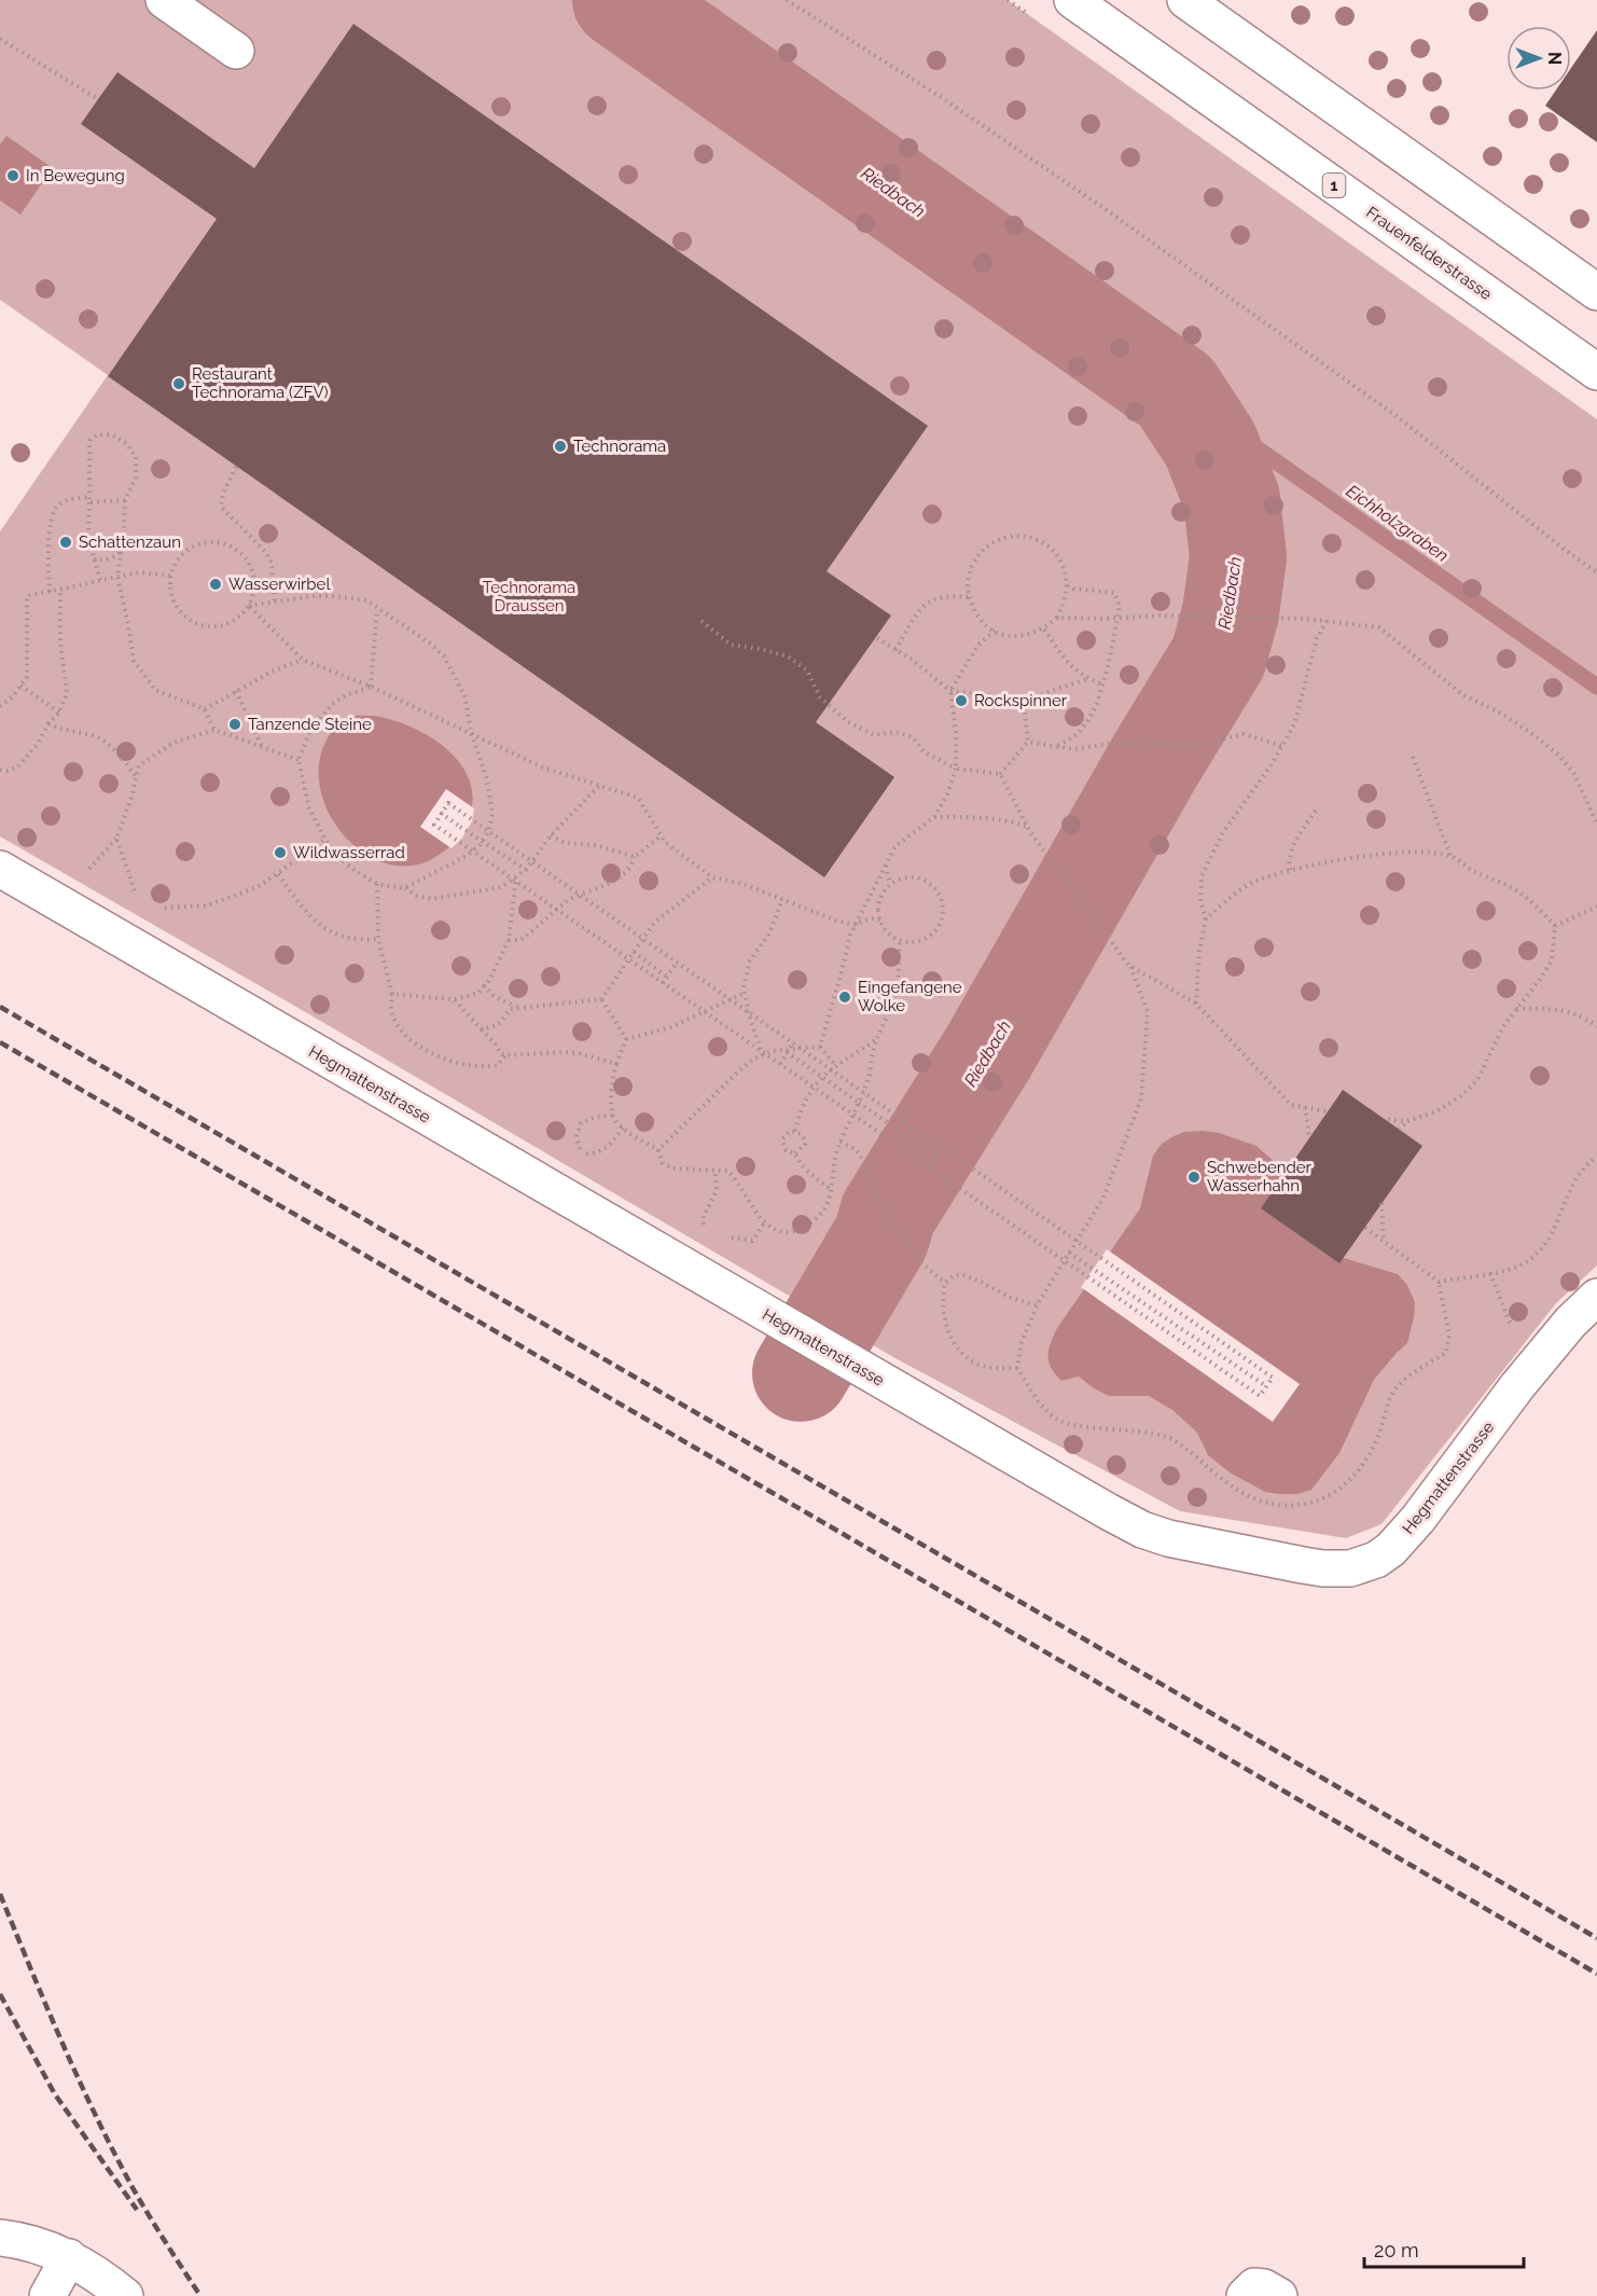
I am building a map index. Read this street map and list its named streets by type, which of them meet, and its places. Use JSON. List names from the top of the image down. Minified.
{"streets":{"street":["1","Frauenfelderstrasse","Hegmattenstrasse"]},"water":["Riedbach","Eichholzgraben"],"parks":["Technorama Draussen"],"places":["In Bewegung","Restaurant Technorama (ZFV)","Technorama","Schattenzaun","Wasserwirbel","Rockspinner","Tanzende Steine","Wildwasserrad","Eingefangene Wolke","Schwebender Wasserhahn"],"scale_bar":"20 m","north":"right"}
